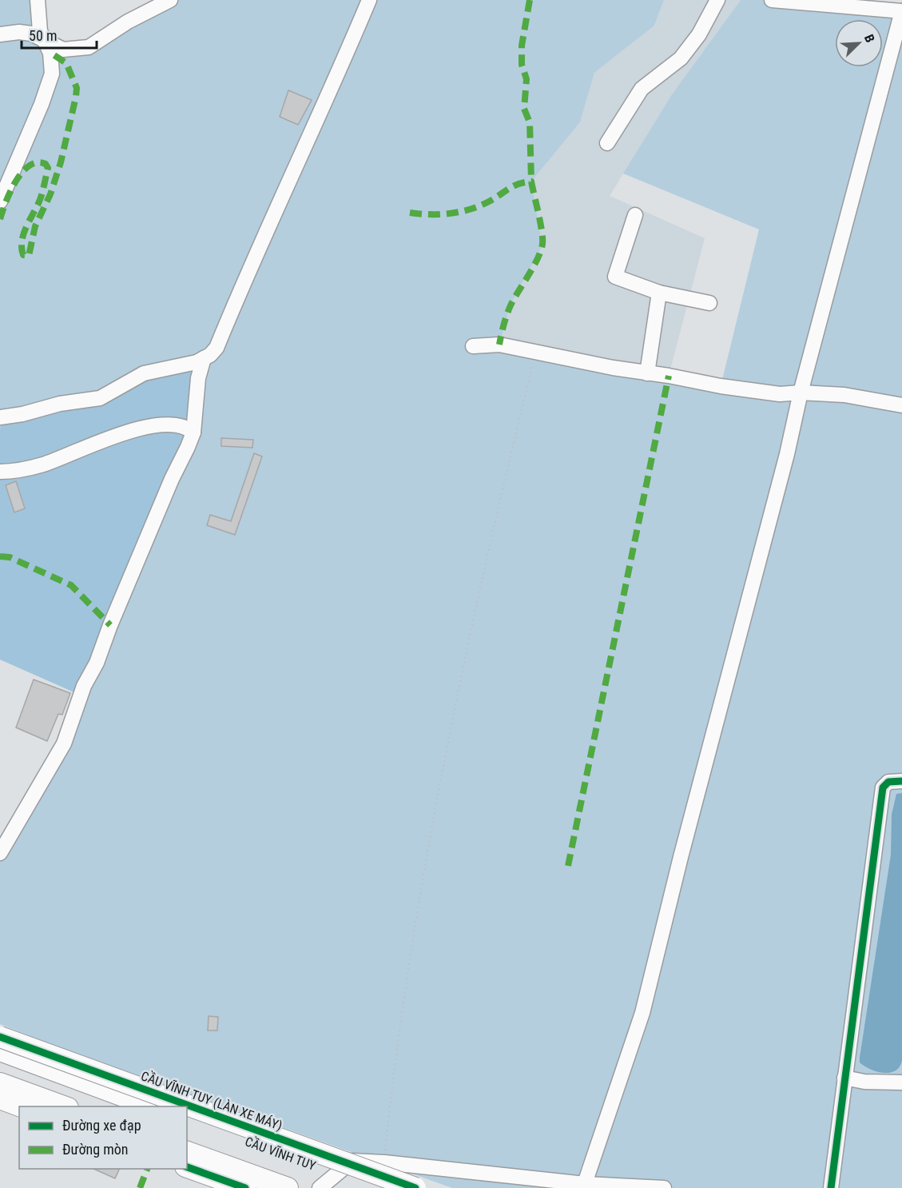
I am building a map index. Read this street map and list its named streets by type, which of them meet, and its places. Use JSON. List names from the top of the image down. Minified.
{"streets":{"highway":["CẦU VĨNH TUY (LÀN XE MÁY)","CẦU VĨNH TUY"]},"legend":["Đường xe đạp","Đường mòn"],"scale_bar":"50 m","north":"top right"}
